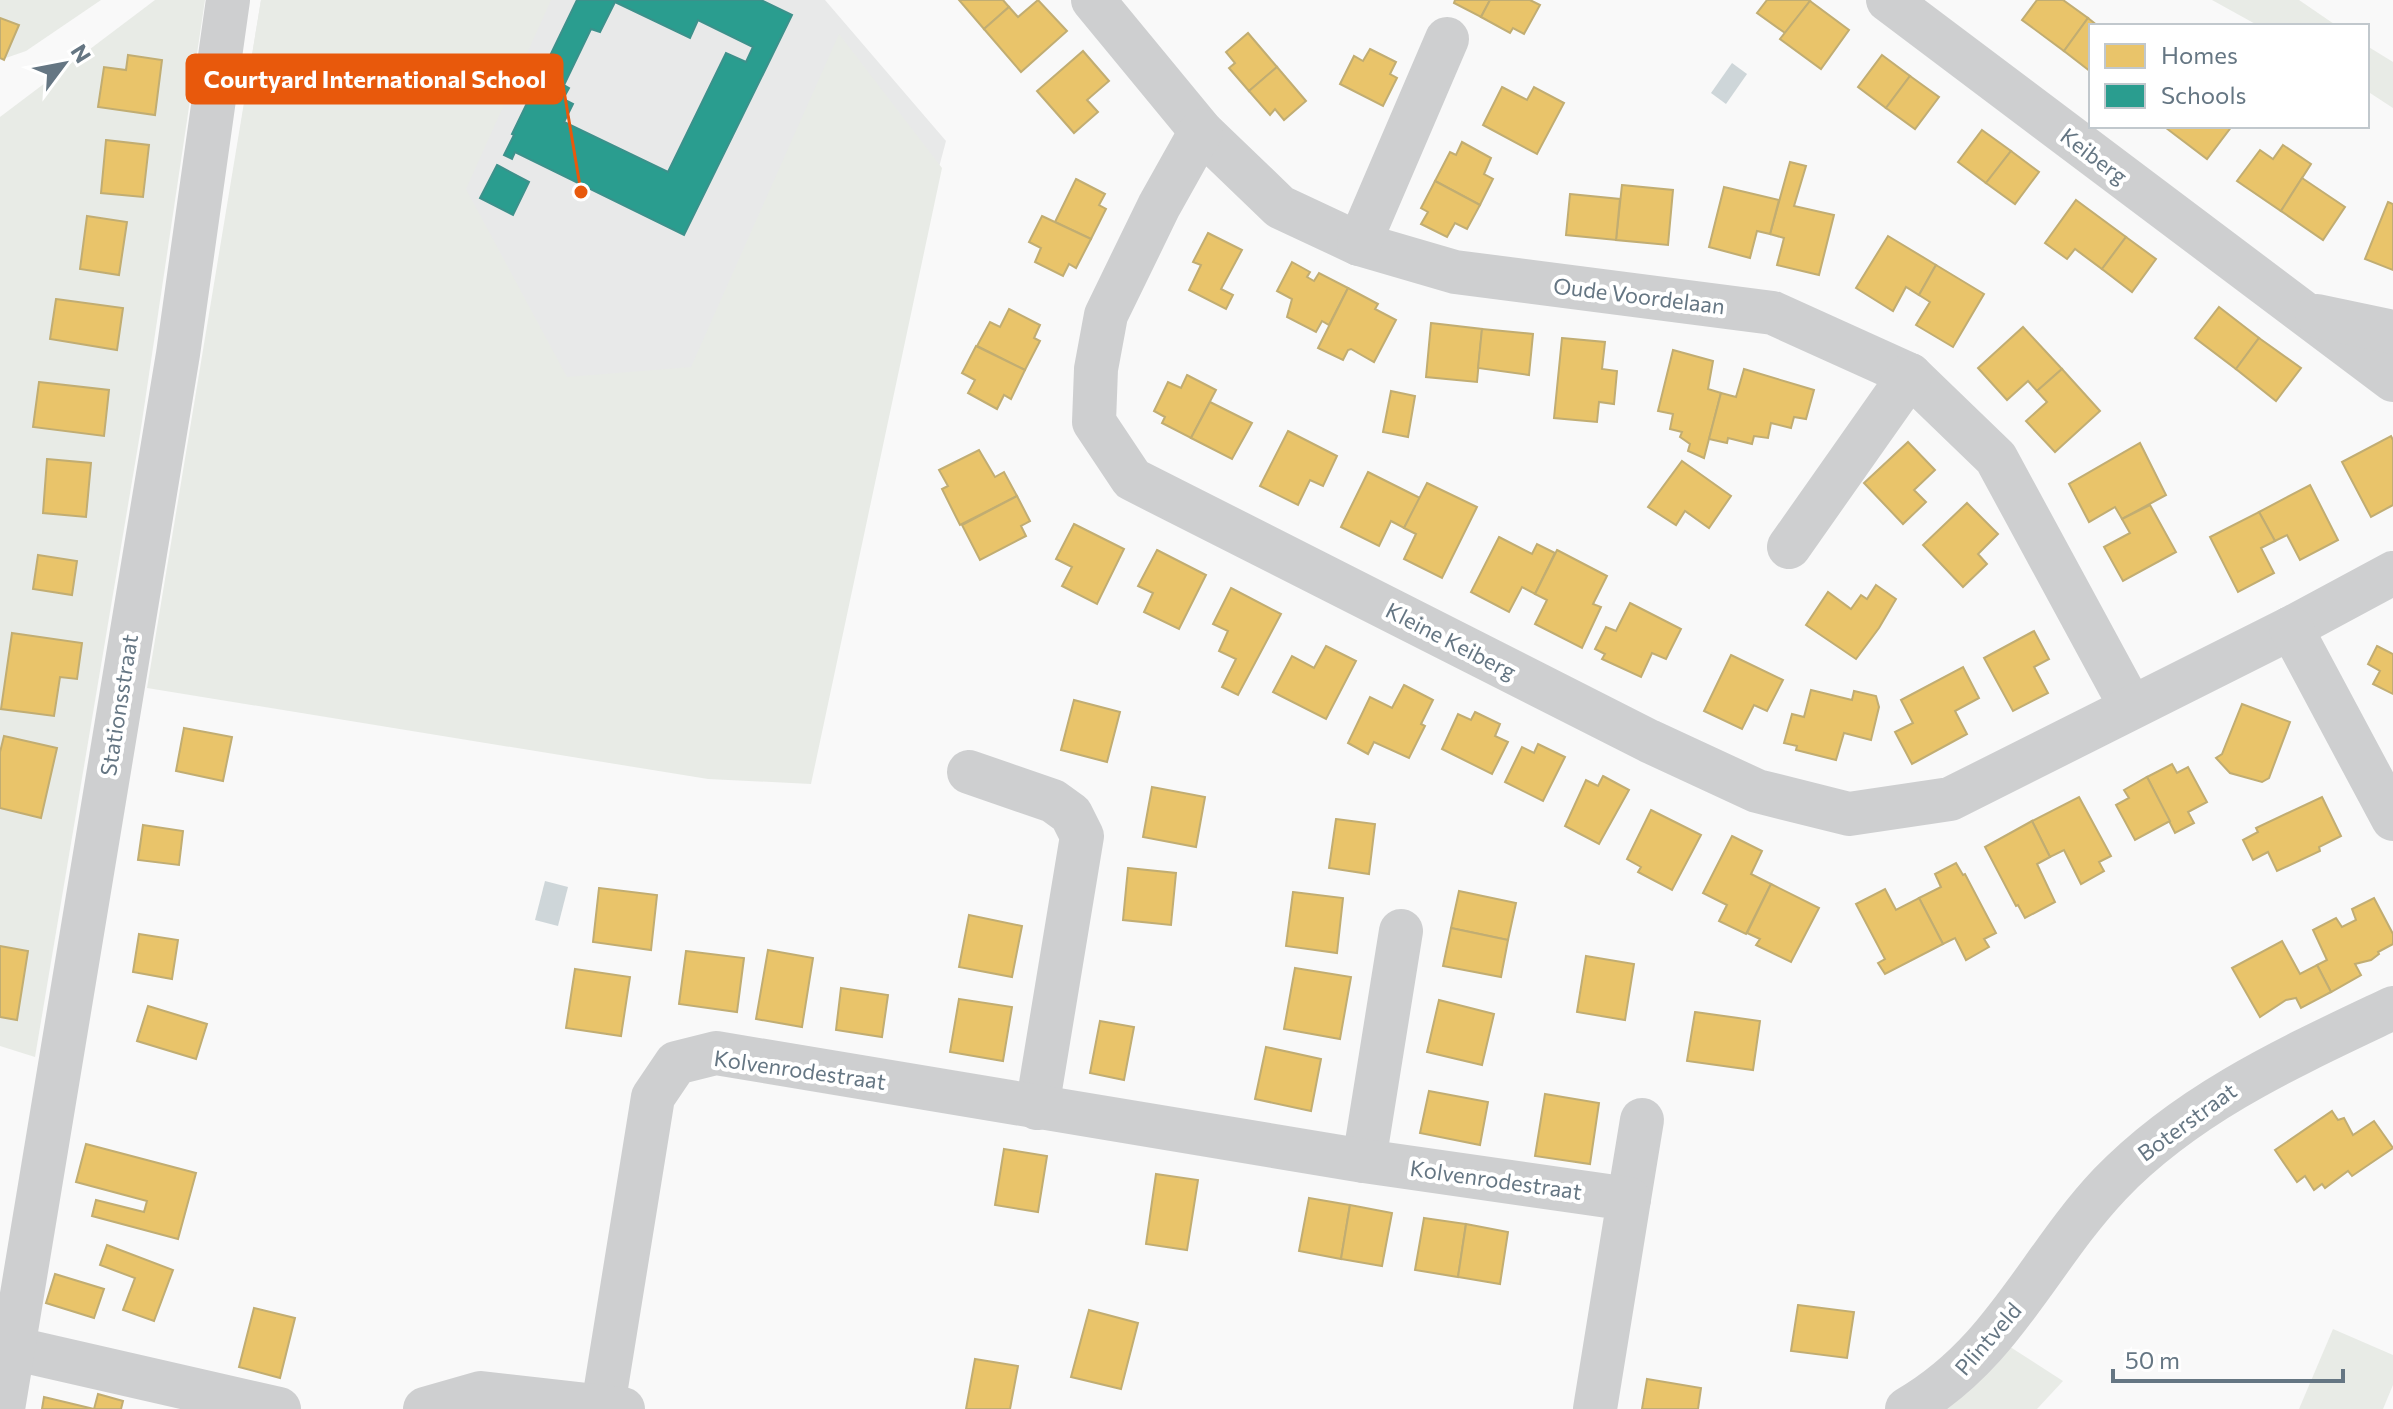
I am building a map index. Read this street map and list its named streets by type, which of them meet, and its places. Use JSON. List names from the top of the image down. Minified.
{"streets":{"street":["Keiberg","Oude Voordelaan","Kleine Keiberg","Stationsstraat","Kolvenrodestraat","Boterstraat","Plintveld"]},"crossings":[["Oude Voordelaan","Kleine Keiberg"],["Boterstraat","Plintveld"]],"places":["Courtyard International School"],"legend":["Homes","Schools"],"scale_bar":"50 m","north":"top right"}
